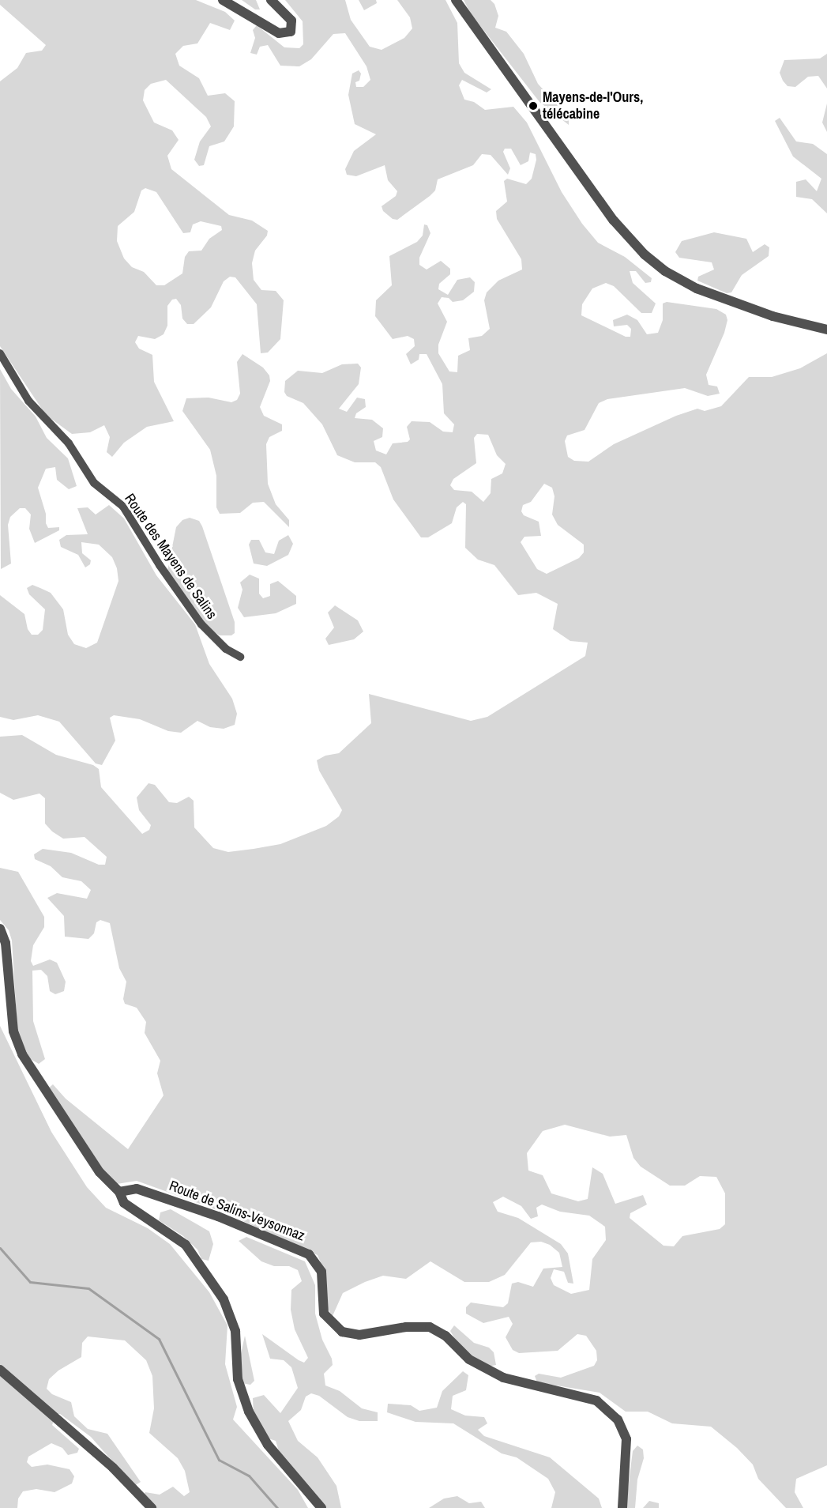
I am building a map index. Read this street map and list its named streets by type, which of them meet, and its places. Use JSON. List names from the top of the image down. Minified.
{"streets":{"street":["Route des Mayens de Salins","Route de Salins-Veysonnaz"]},"places":["Mayens-de-l'Ours, télécabine"]}
